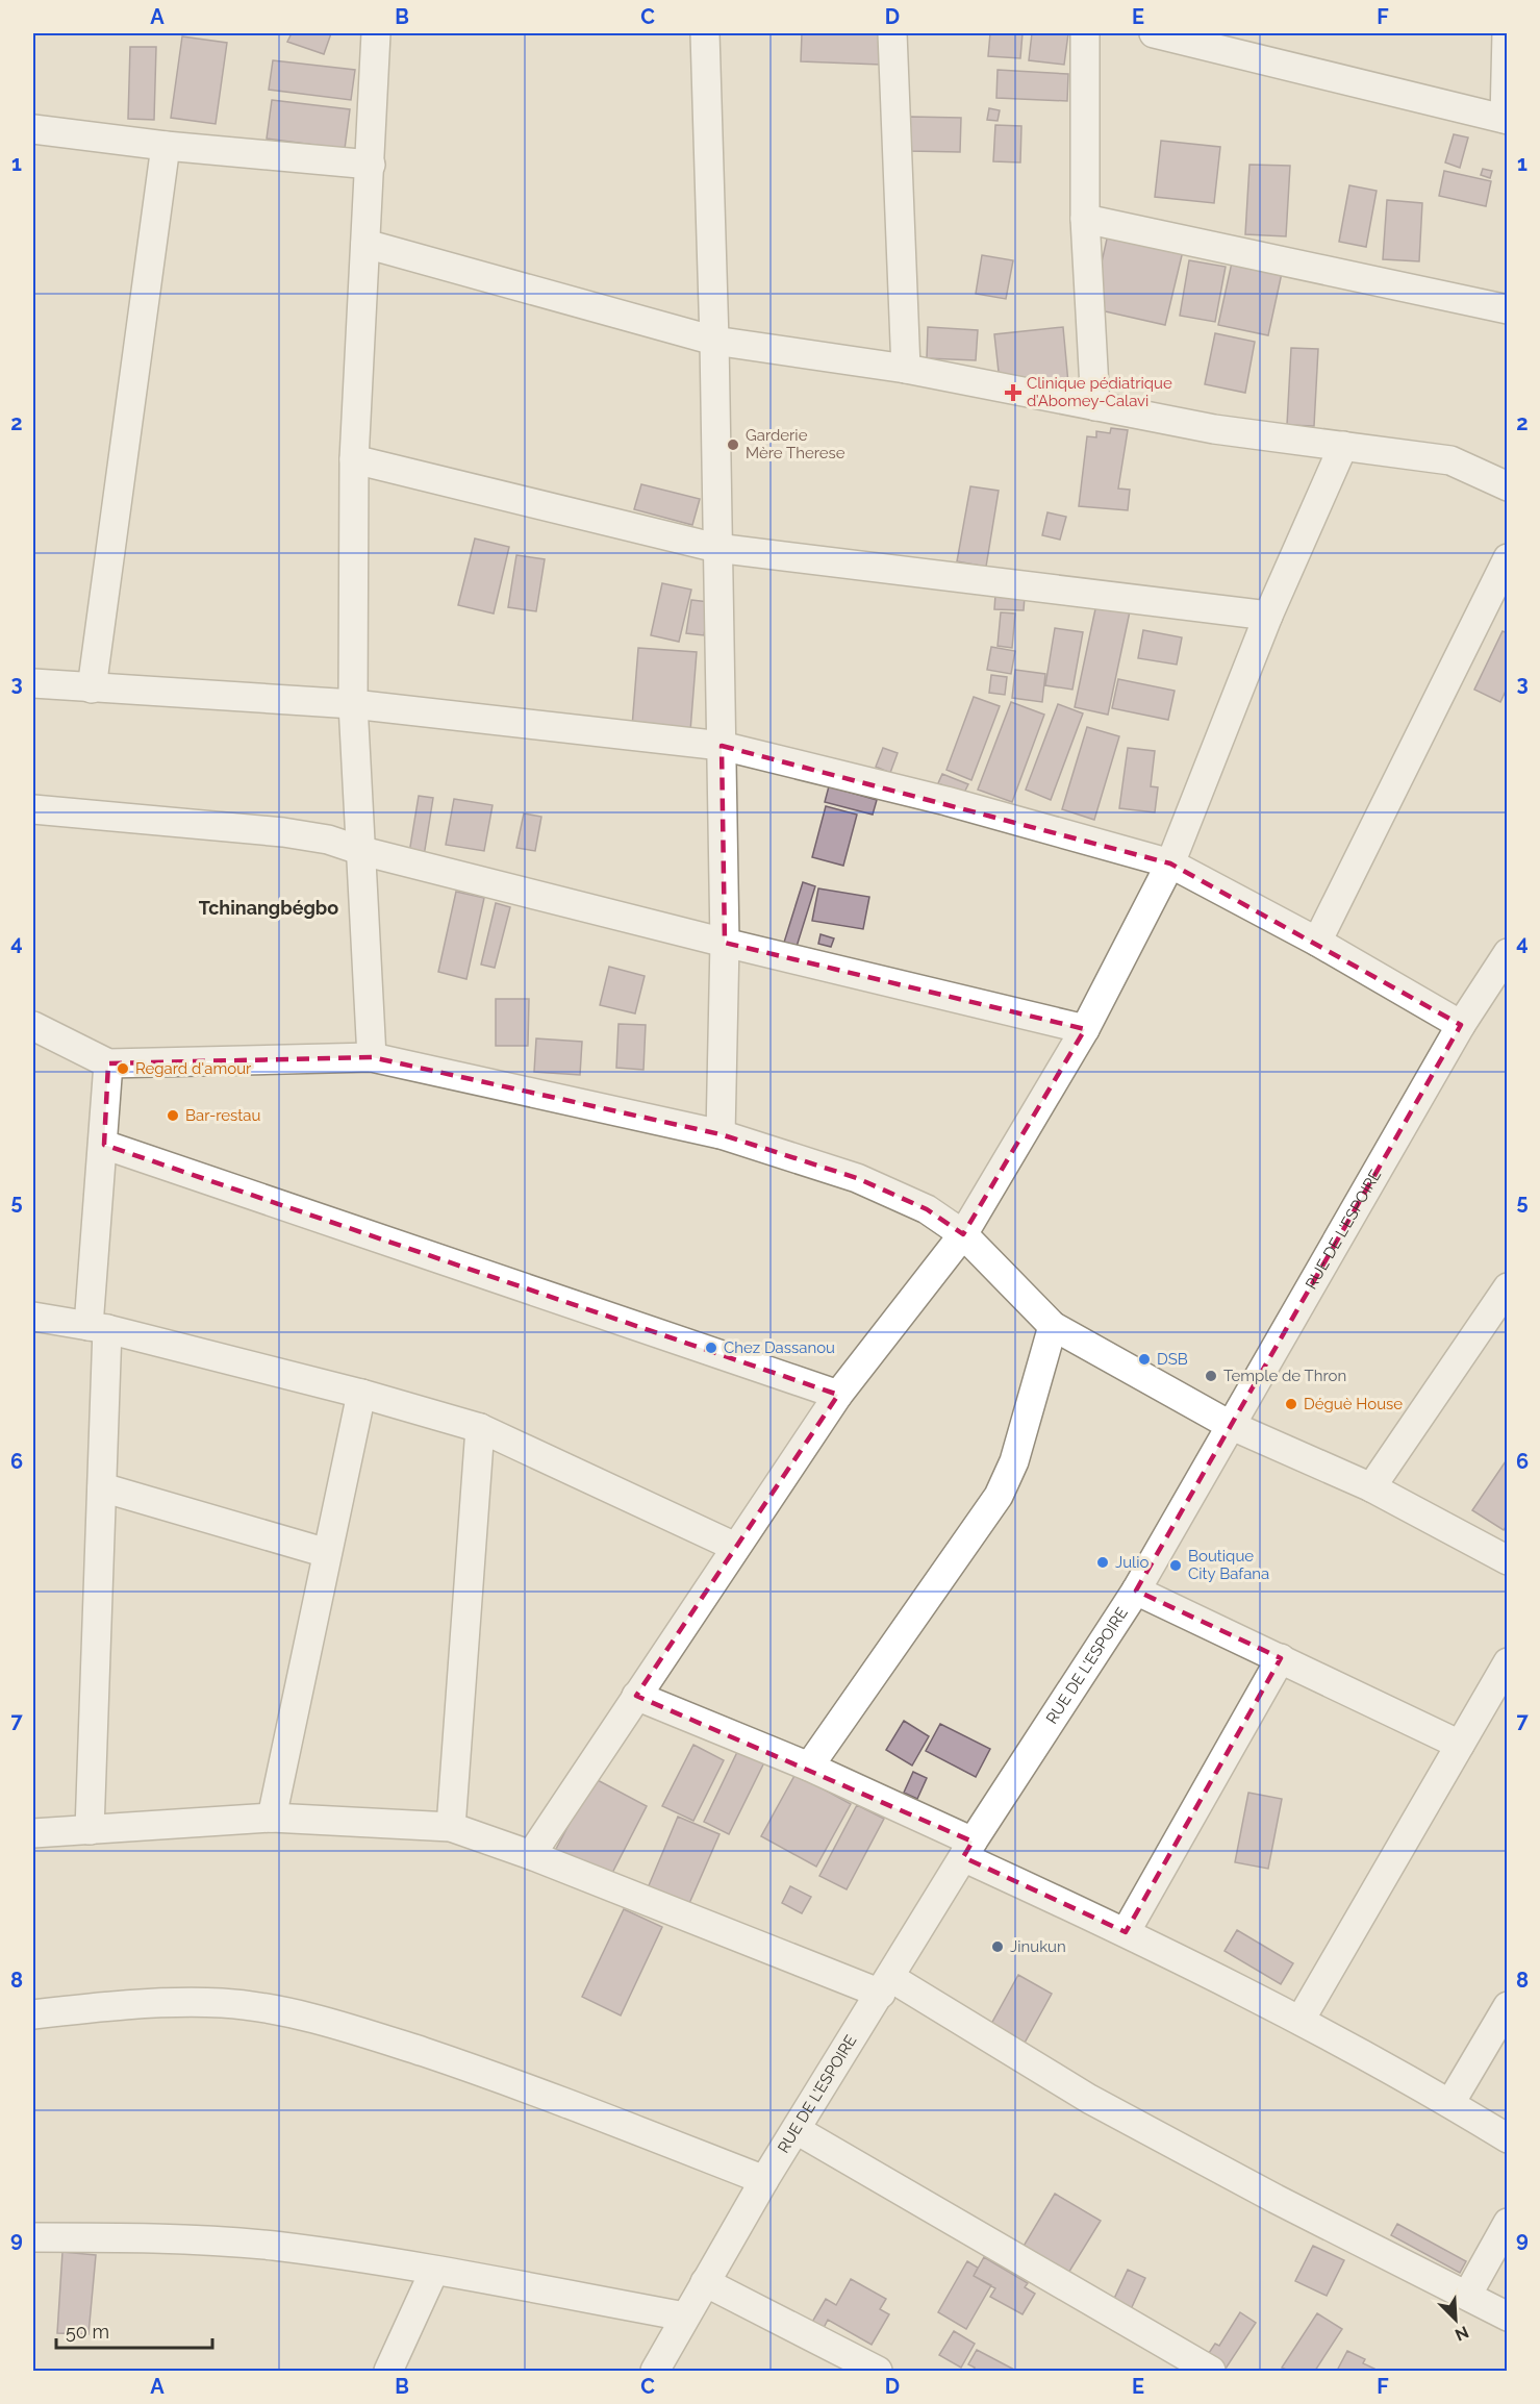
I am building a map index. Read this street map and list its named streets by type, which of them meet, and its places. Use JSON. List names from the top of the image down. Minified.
{"streets":{"street":["RUE DE L'ESPOIRE"]},"districts":["Tchinangbégbo"],"places":{"health":["Clinique pédiatrique d’Abomey-Calavi"],"other":["Garderie Mère Therese","Regard d'amour","Bar-restau","Chez Dassanou","DSB","Temple de Thron","Déguè House","Julio","Boutique City Bafana","Jinukun"]},"scale_bar":"50 m","north":"bottom right","grid":{"columns":["A","B","C","D","E","F"],"rows":["1","2","3","4","5","6","7","8","9"]}}
